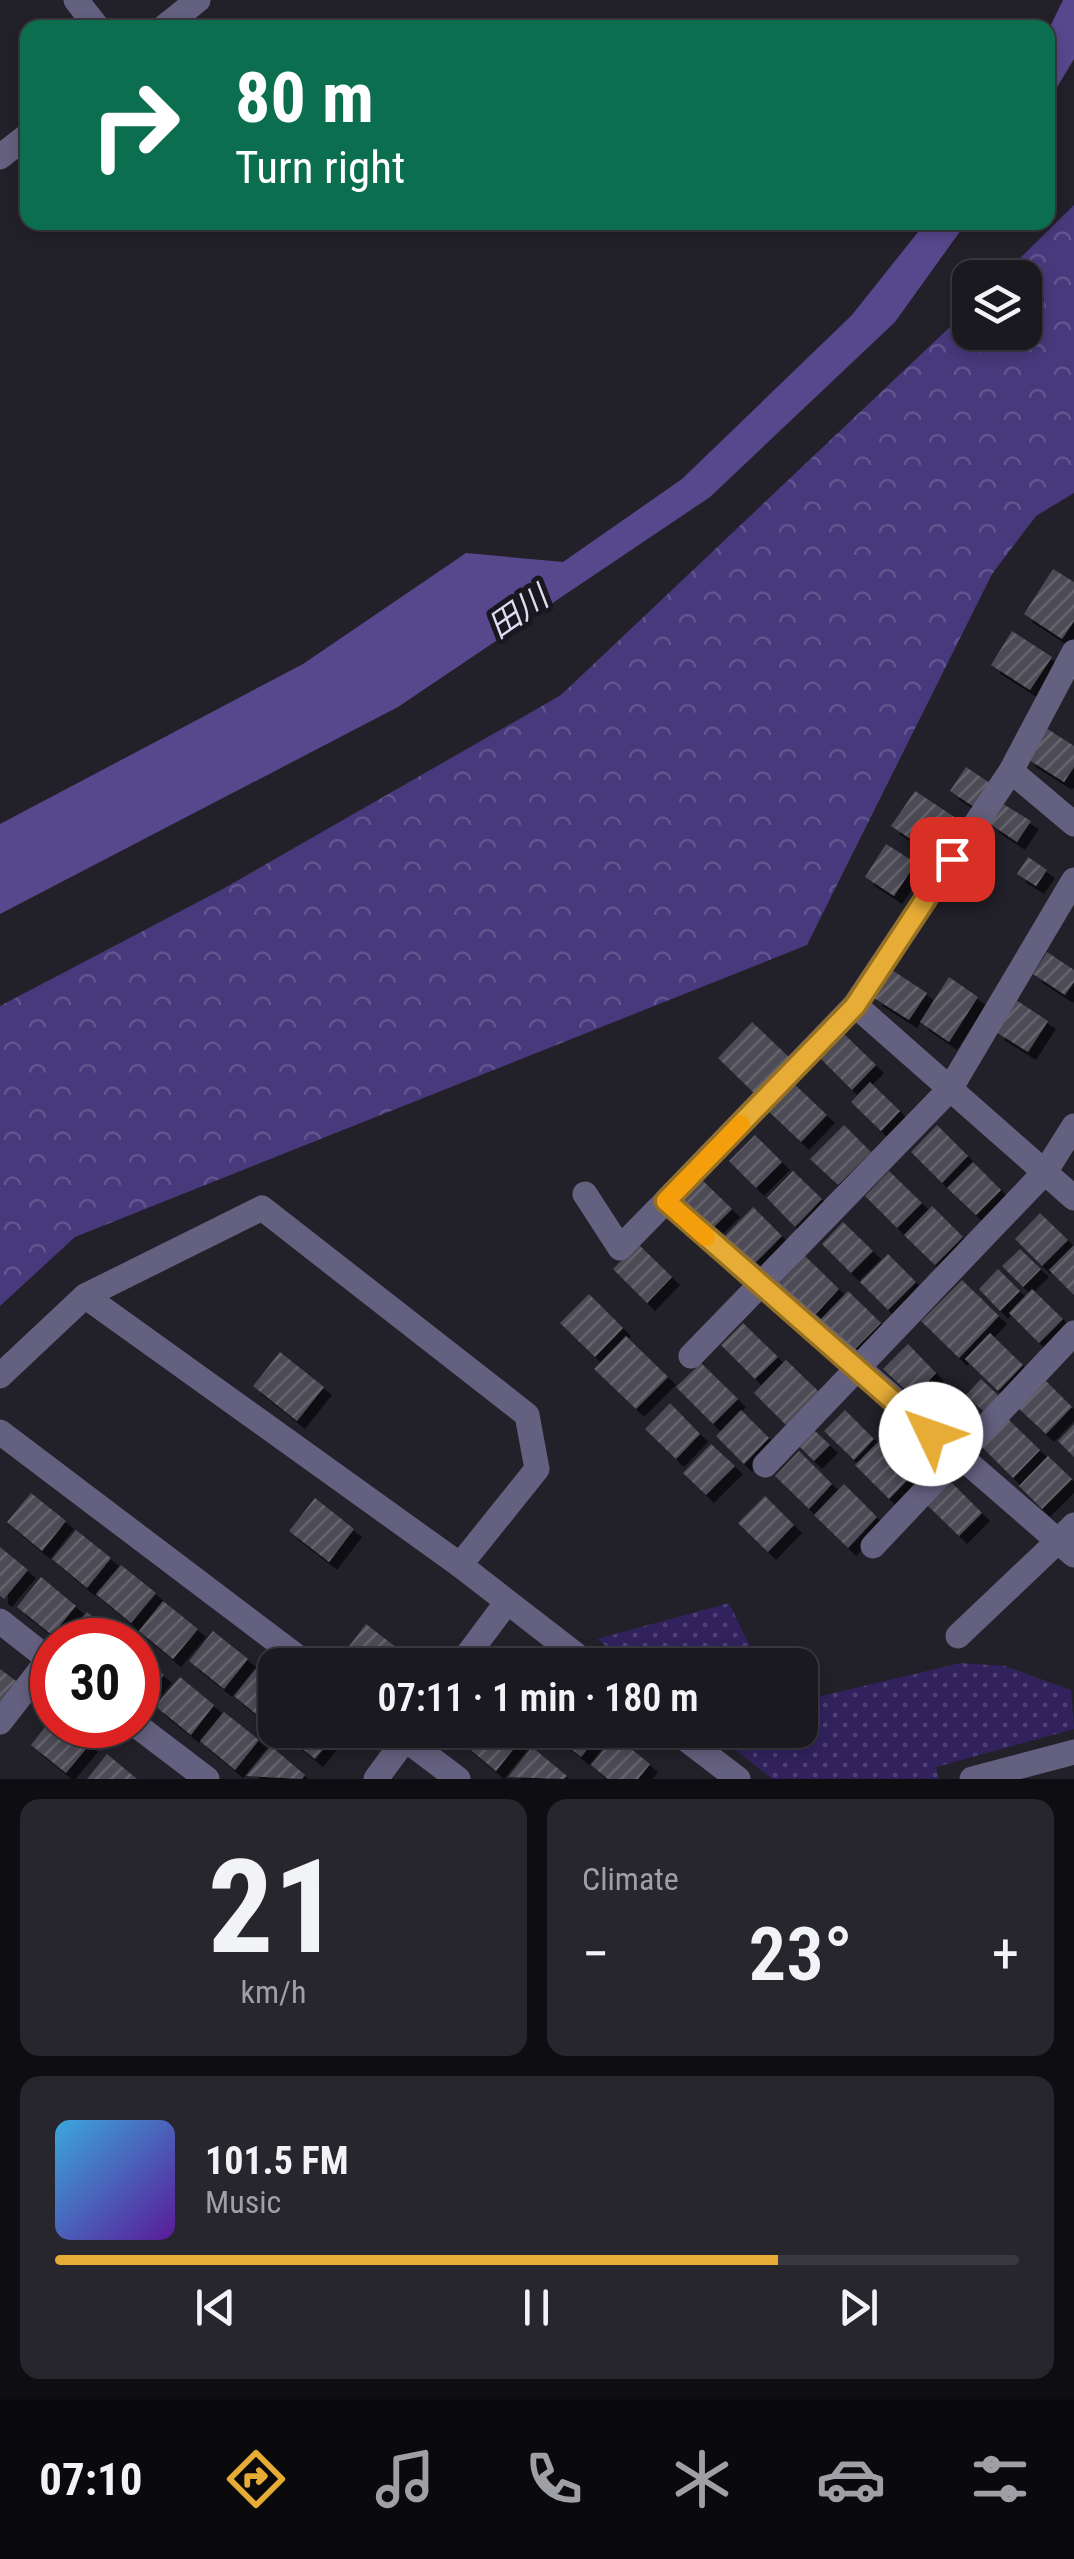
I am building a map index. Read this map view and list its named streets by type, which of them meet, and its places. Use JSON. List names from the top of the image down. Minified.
{"water":["田川"],"page":{"turn":["80 m","Turn right"],"limit":"30","trip":"07:11 · 1 min · 180 m","tile":[["21","km/h"],"Climate"],"heat":["−","23°","+"],"song":["101.5 FM","Music"],"tabs":"07:10"}}
